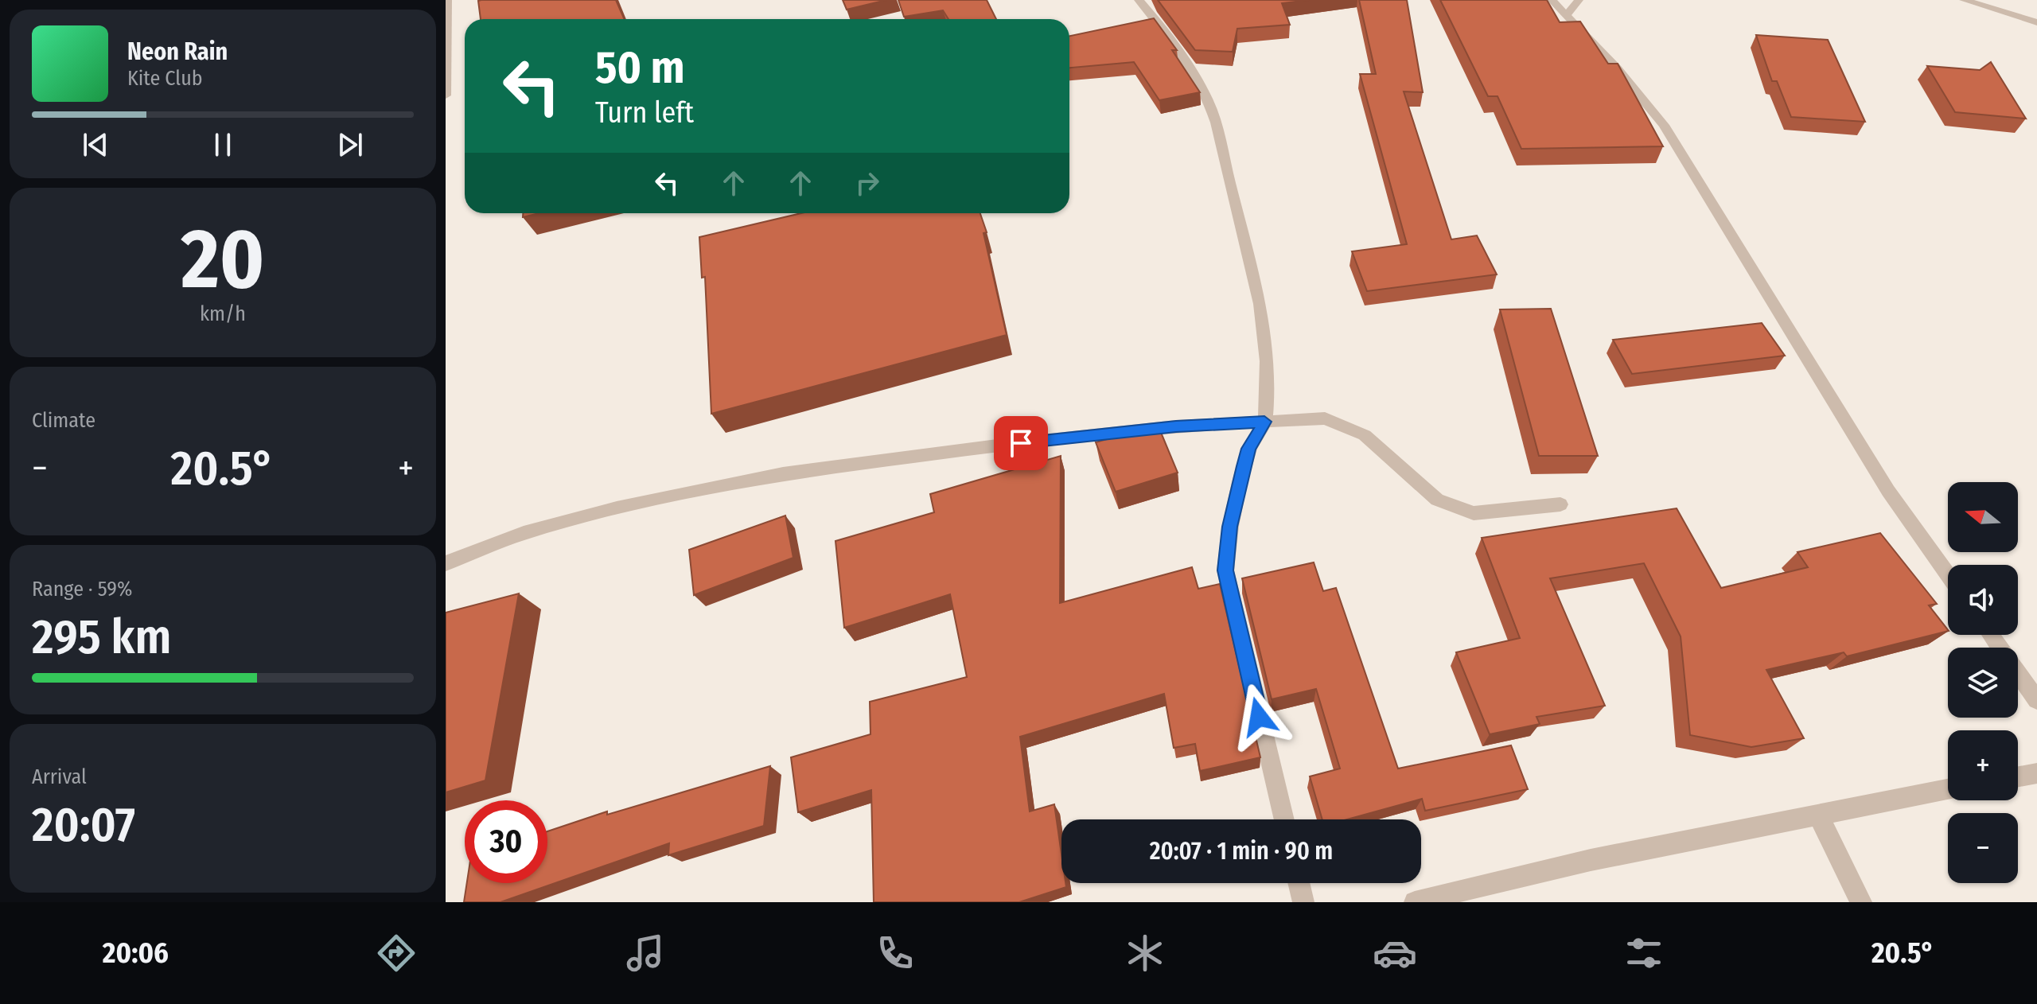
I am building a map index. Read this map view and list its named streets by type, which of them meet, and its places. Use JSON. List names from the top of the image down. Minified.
{"north":"left","page":{"turn":["50 m","Turn left"],"song":["Neon Rain","Kite Club"],"tile":[["20","km/h"],"Climate",["Range · 59%","295 km"],["Arrival","20:07"]],"heat":["−","20.5°","+"],"map_buttons":["+","−"],"limit":"30","trip":"20:07 · 1 min · 90 m","tabs":["20:06","20.5°"]}}
